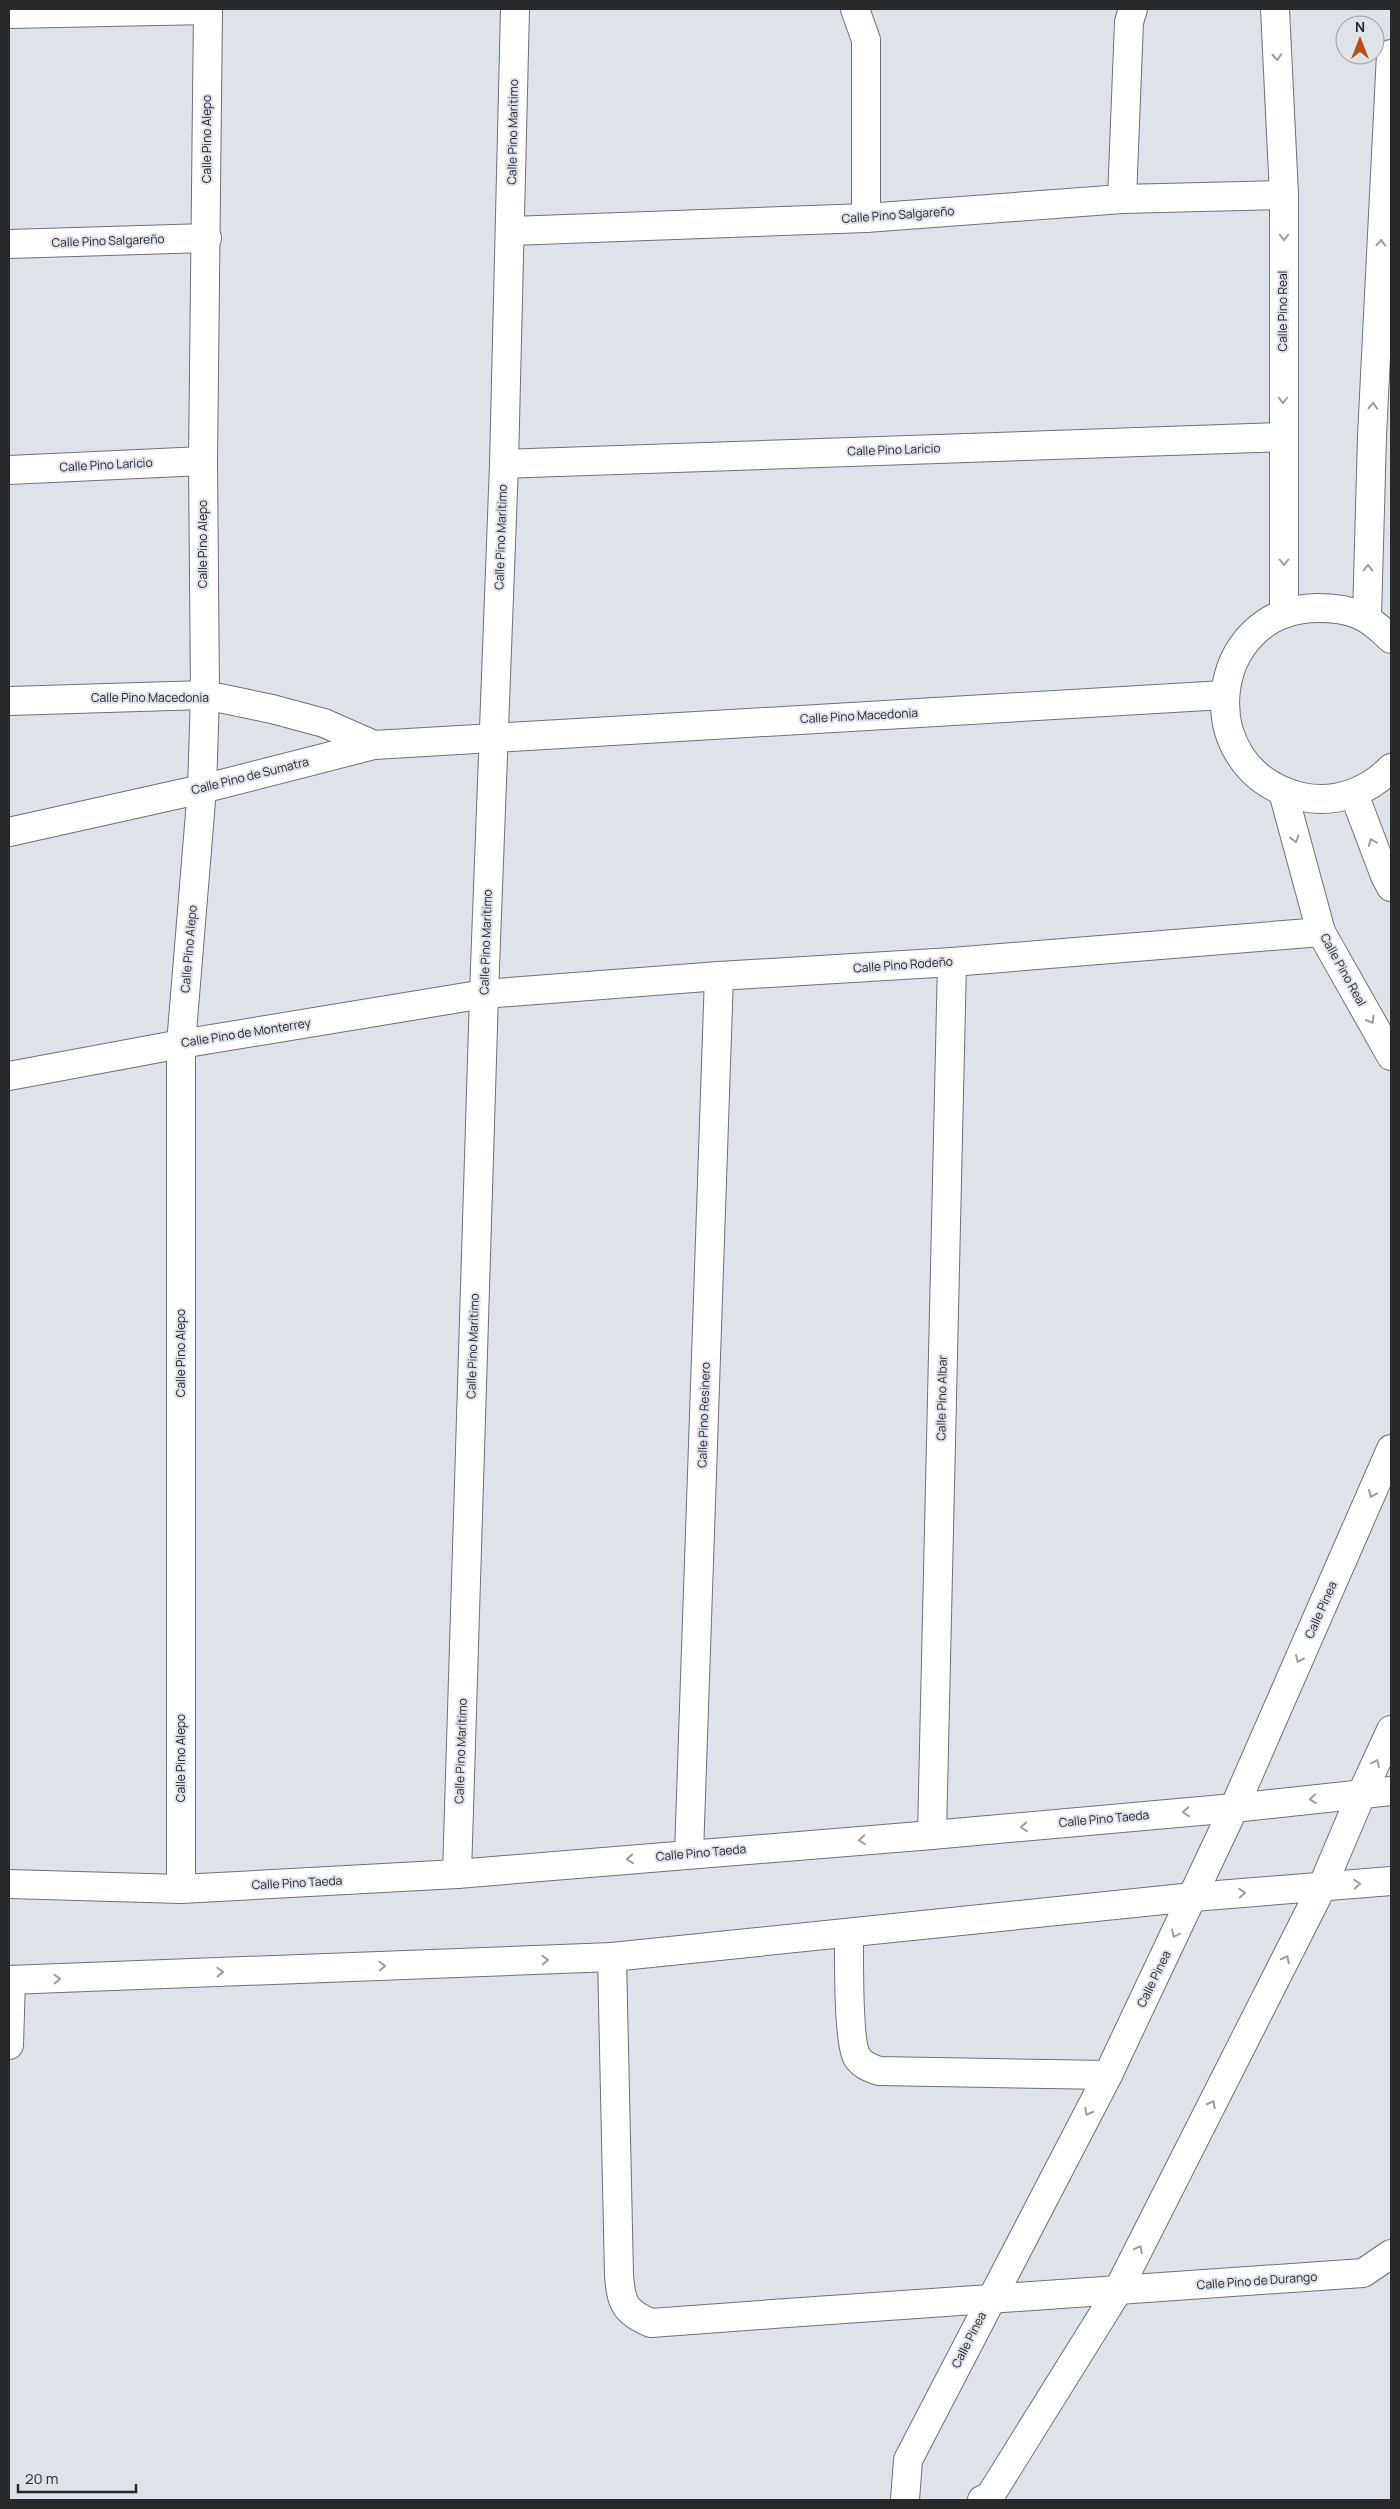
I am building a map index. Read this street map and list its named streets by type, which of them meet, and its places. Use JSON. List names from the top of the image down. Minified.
{"streets":{"street":["Calle Pino Marítimo","Calle Pino Alepo","Calle Pino Salgareño","Calle Pino Real","Calle Pino Laricio","Calle Pino Macedonia","Calle Pino de Sumatra","Calle Pino Rodeño","Calle Pino de Monterrey","Calle Pino Albar","Calle Pino Resinero","Calle Pinea","Calle Pino Taeda","Calle Pino de Durango"]},"crossings":[["Calle Pino Marítimo","Calle Pino Salgareño"],["Calle Pino Marítimo","Calle Pino Laricio"],["Calle Pino Marítimo","Calle Pino Macedonia"],["Calle Pino Marítimo","Calle Pino de Sumatra"],["Calle Pino Marítimo","Calle Pino Rodeño"],["Calle Pino Marítimo","Calle Pino de Monterrey"],["Calle Pino Marítimo","Calle Pino Taeda"],["Calle Pino Alepo","Calle Pino Salgareño"],["Calle Pino Alepo","Calle Pino Laricio"],["Calle Pino Alepo","Calle Pino Macedonia"],["Calle Pino Alepo","Calle Pino de Sumatra"],["Calle Pino Alepo","Calle Pino de Monterrey"],["Calle Pino Alepo","Calle Pino Taeda"],["Calle Pino Salgareño","Calle Pino Real"],["Calle Pino Real","Calle Pino Laricio"],["Calle Pino Real","Calle Pino Rodeño"],["Calle Pino Macedonia","Calle Pino de Sumatra"],["Calle Pino Rodeño","Calle Pino de Monterrey"],["Calle Pino Rodeño","Calle Pino Albar"],["Calle Pino Rodeño","Calle Pino Resinero"],["Calle Pino Albar","Calle Pino Taeda"],["Calle Pino Resinero","Calle Pino Taeda"],["Calle Pinea","Calle Pino Taeda"],["Calle Pinea","Calle Pino de Durango"]],"scale_bar":"20 m","north":"top"}
